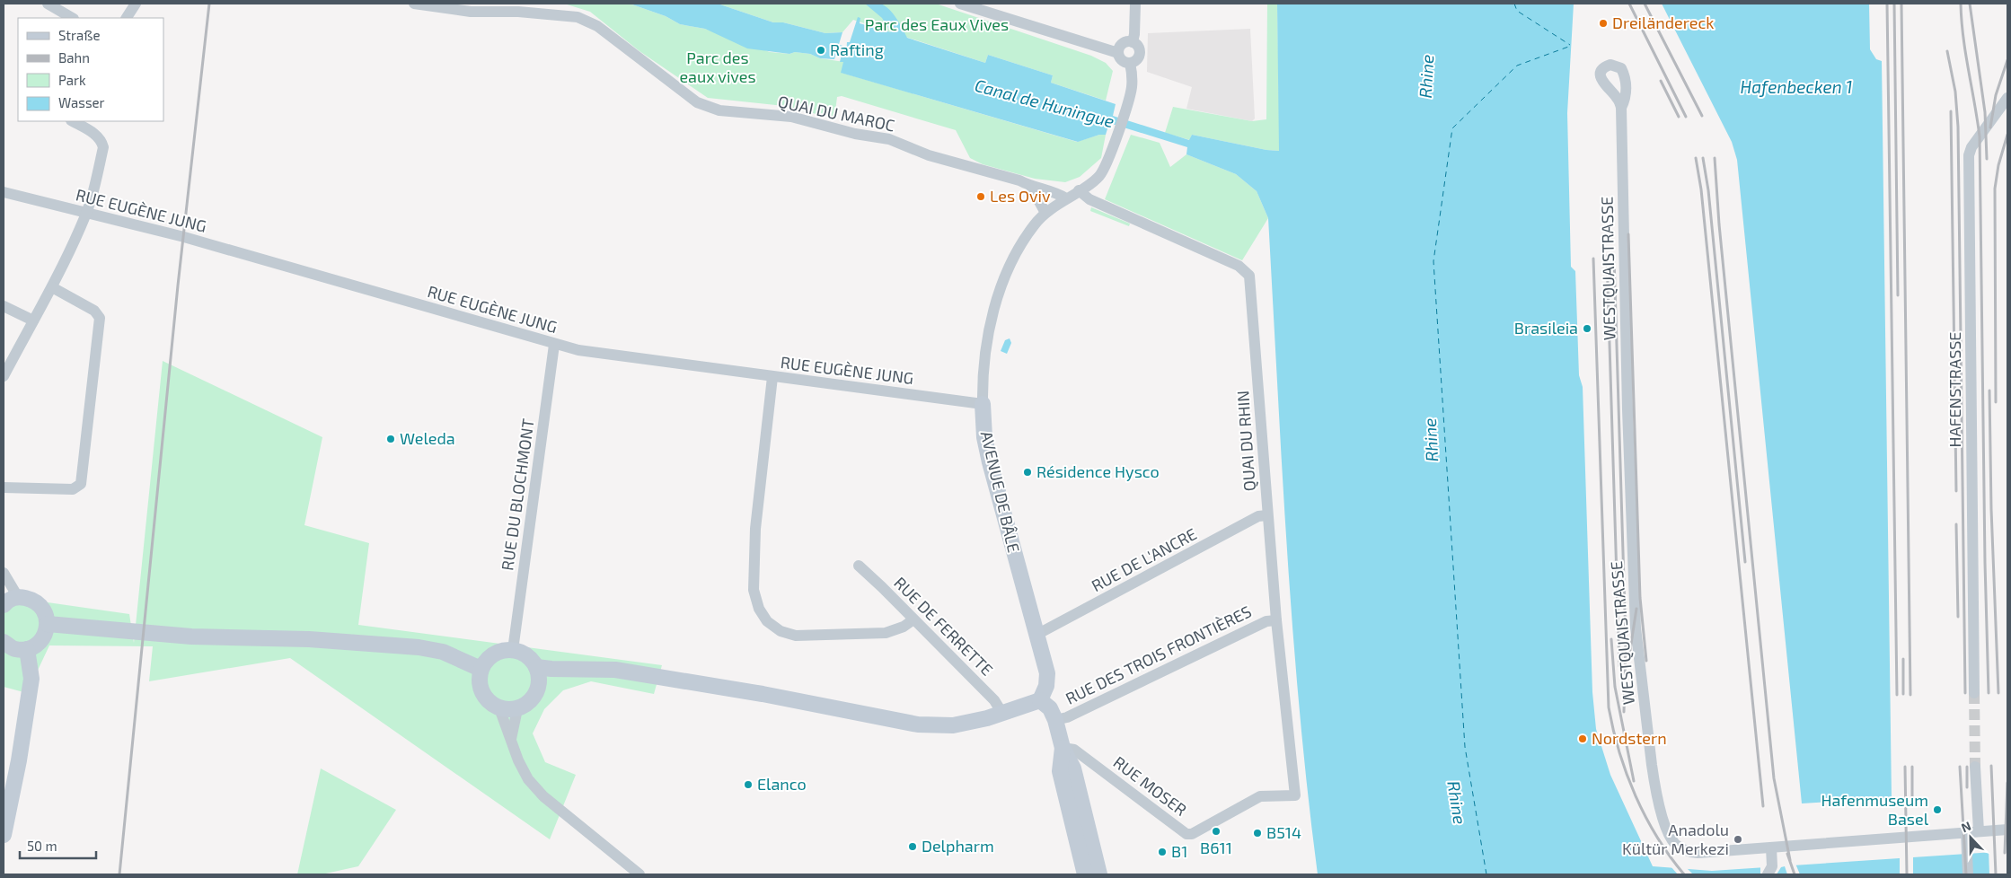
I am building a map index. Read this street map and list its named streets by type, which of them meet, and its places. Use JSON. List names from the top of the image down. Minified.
{"streets":{"main road":["AVENUE DE BÂLE"],"street":["QUAI DU MAROC","RUE EUGÈNE JUNG","WESTQUAISTRASSE","HAFENSTRASSE","QUAI DU RHIN","RUE DU BLOCHMONT","RUE DE L'ANCRE","RUE DE FERRETTE","RUE DES TROIS FRONTIÈRES","RUE MOSER"]},"crossings":[["QUAI DU MAROC","AVENUE DE BÂLE"],["RUE EUGÈNE JUNG","AVENUE DE BÂLE"],["RUE EUGÈNE JUNG","RUE DU BLOCHMONT"],["QUAI DU RHIN","AVENUE DE BÂLE"],["QUAI DU RHIN","RUE DE L'ANCRE"],["QUAI DU RHIN","RUE DES TROIS FRONTIÈRES"],["QUAI DU RHIN","RUE MOSER"],["AVENUE DE BÂLE","RUE DE L'ANCRE"]],"water":["Rhine","Hafenbecken 1","Canal de Huningue"],"parks":["Parc des Eaux Vives","Parc des eaux vives"],"places":["Dreiländereck","Rafting","Les Oviv","Brasileia","Weleda","Résidence Hysco","Nordstern","Elanco","Hafenmuseum Basel","B611","B514","Anadolu Kültür Merkezi","Delpharm","B1"],"legend":["Straße","Bahn","Park","Wasser"],"scale_bar":"50 m","north":"top"}
